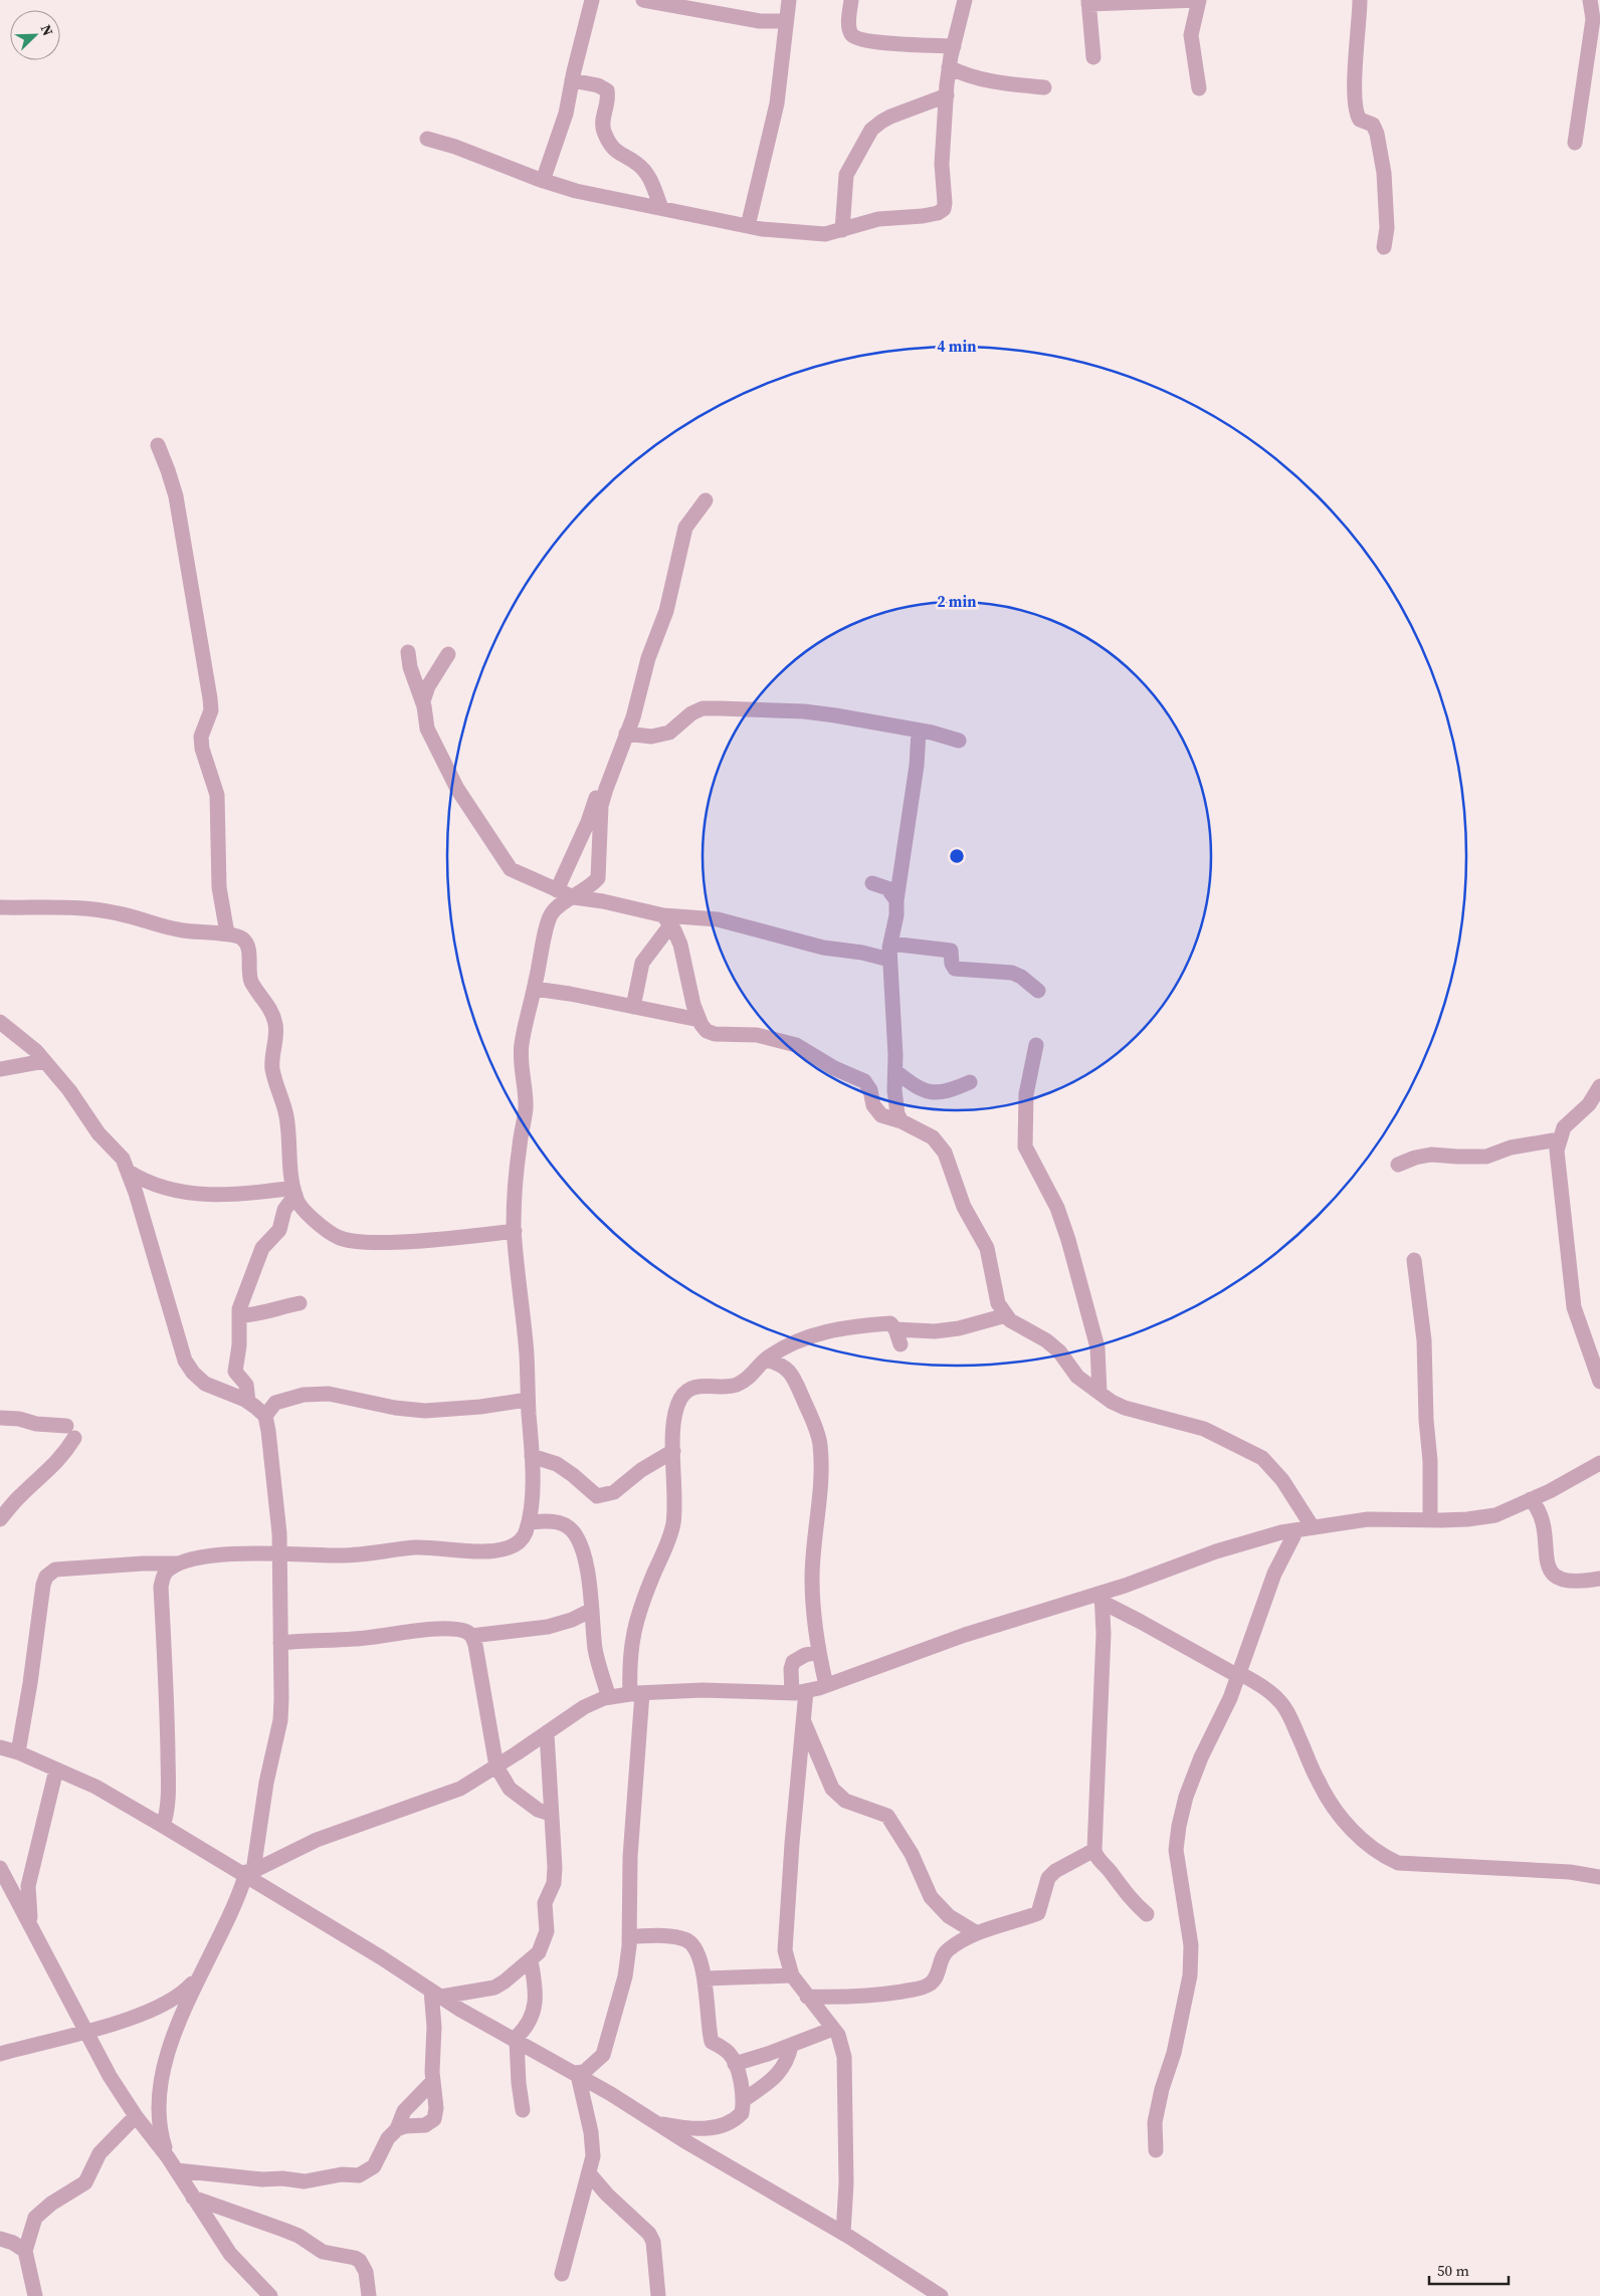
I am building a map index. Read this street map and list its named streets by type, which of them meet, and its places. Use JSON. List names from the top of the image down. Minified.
{"scale_bar":"50 m","north":"top right","rings":["4 min","2 min"]}
